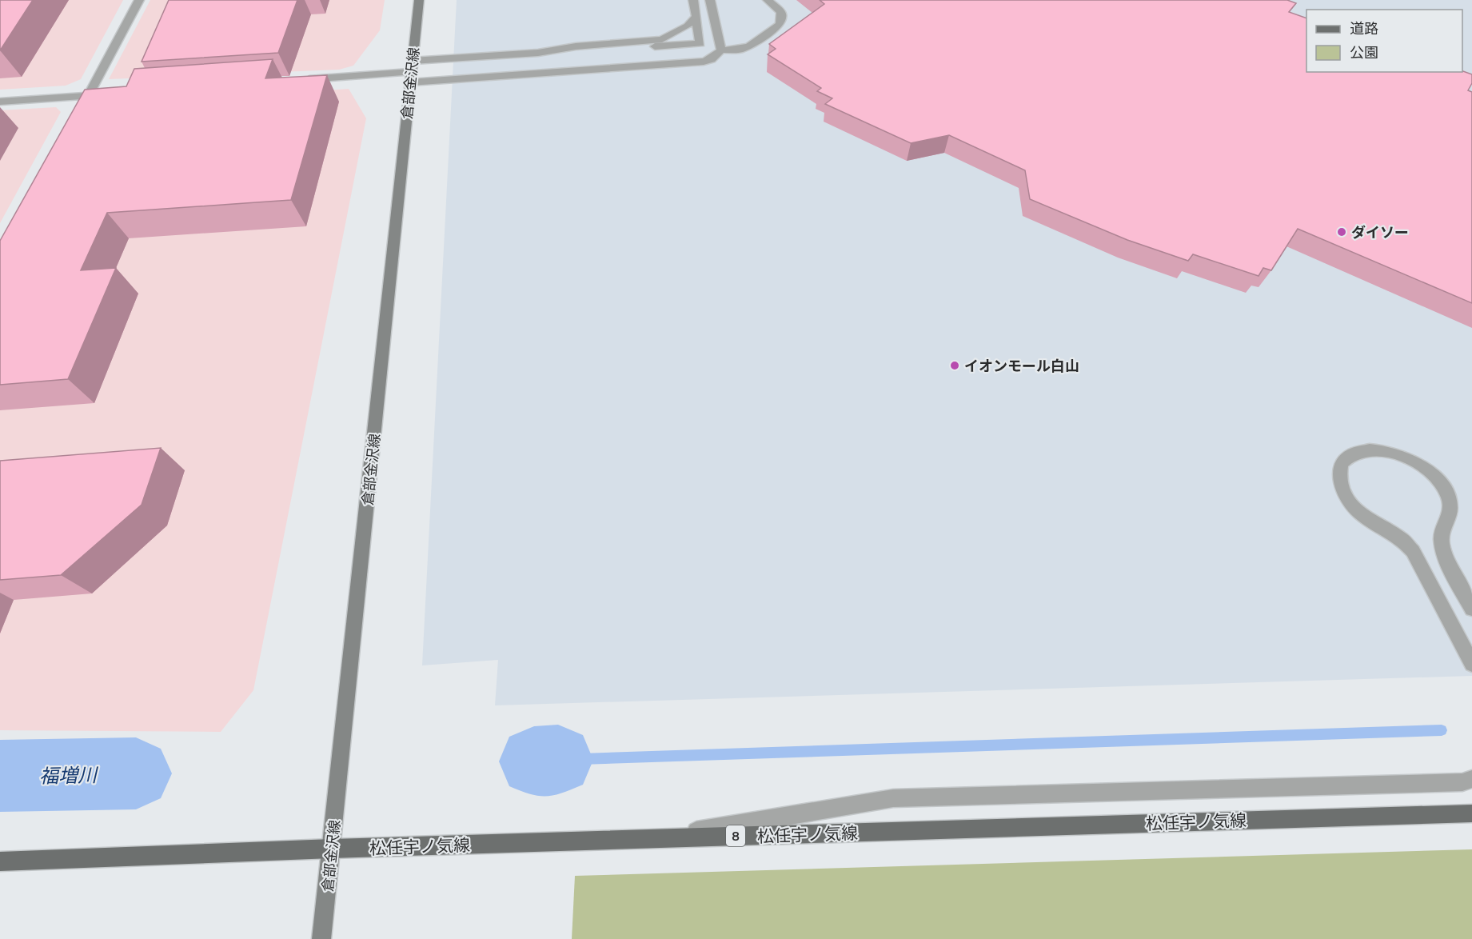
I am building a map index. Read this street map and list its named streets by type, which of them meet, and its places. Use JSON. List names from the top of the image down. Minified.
{"streets":{"main road":["倉部金沢線","松任宇ノ気線","8"]},"crossings":[["倉部金沢線","松任宇ノ気線"]],"water":["福増川"],"places":["ダイソー","イオンモール白山"],"legend":["道路","公園"]}
